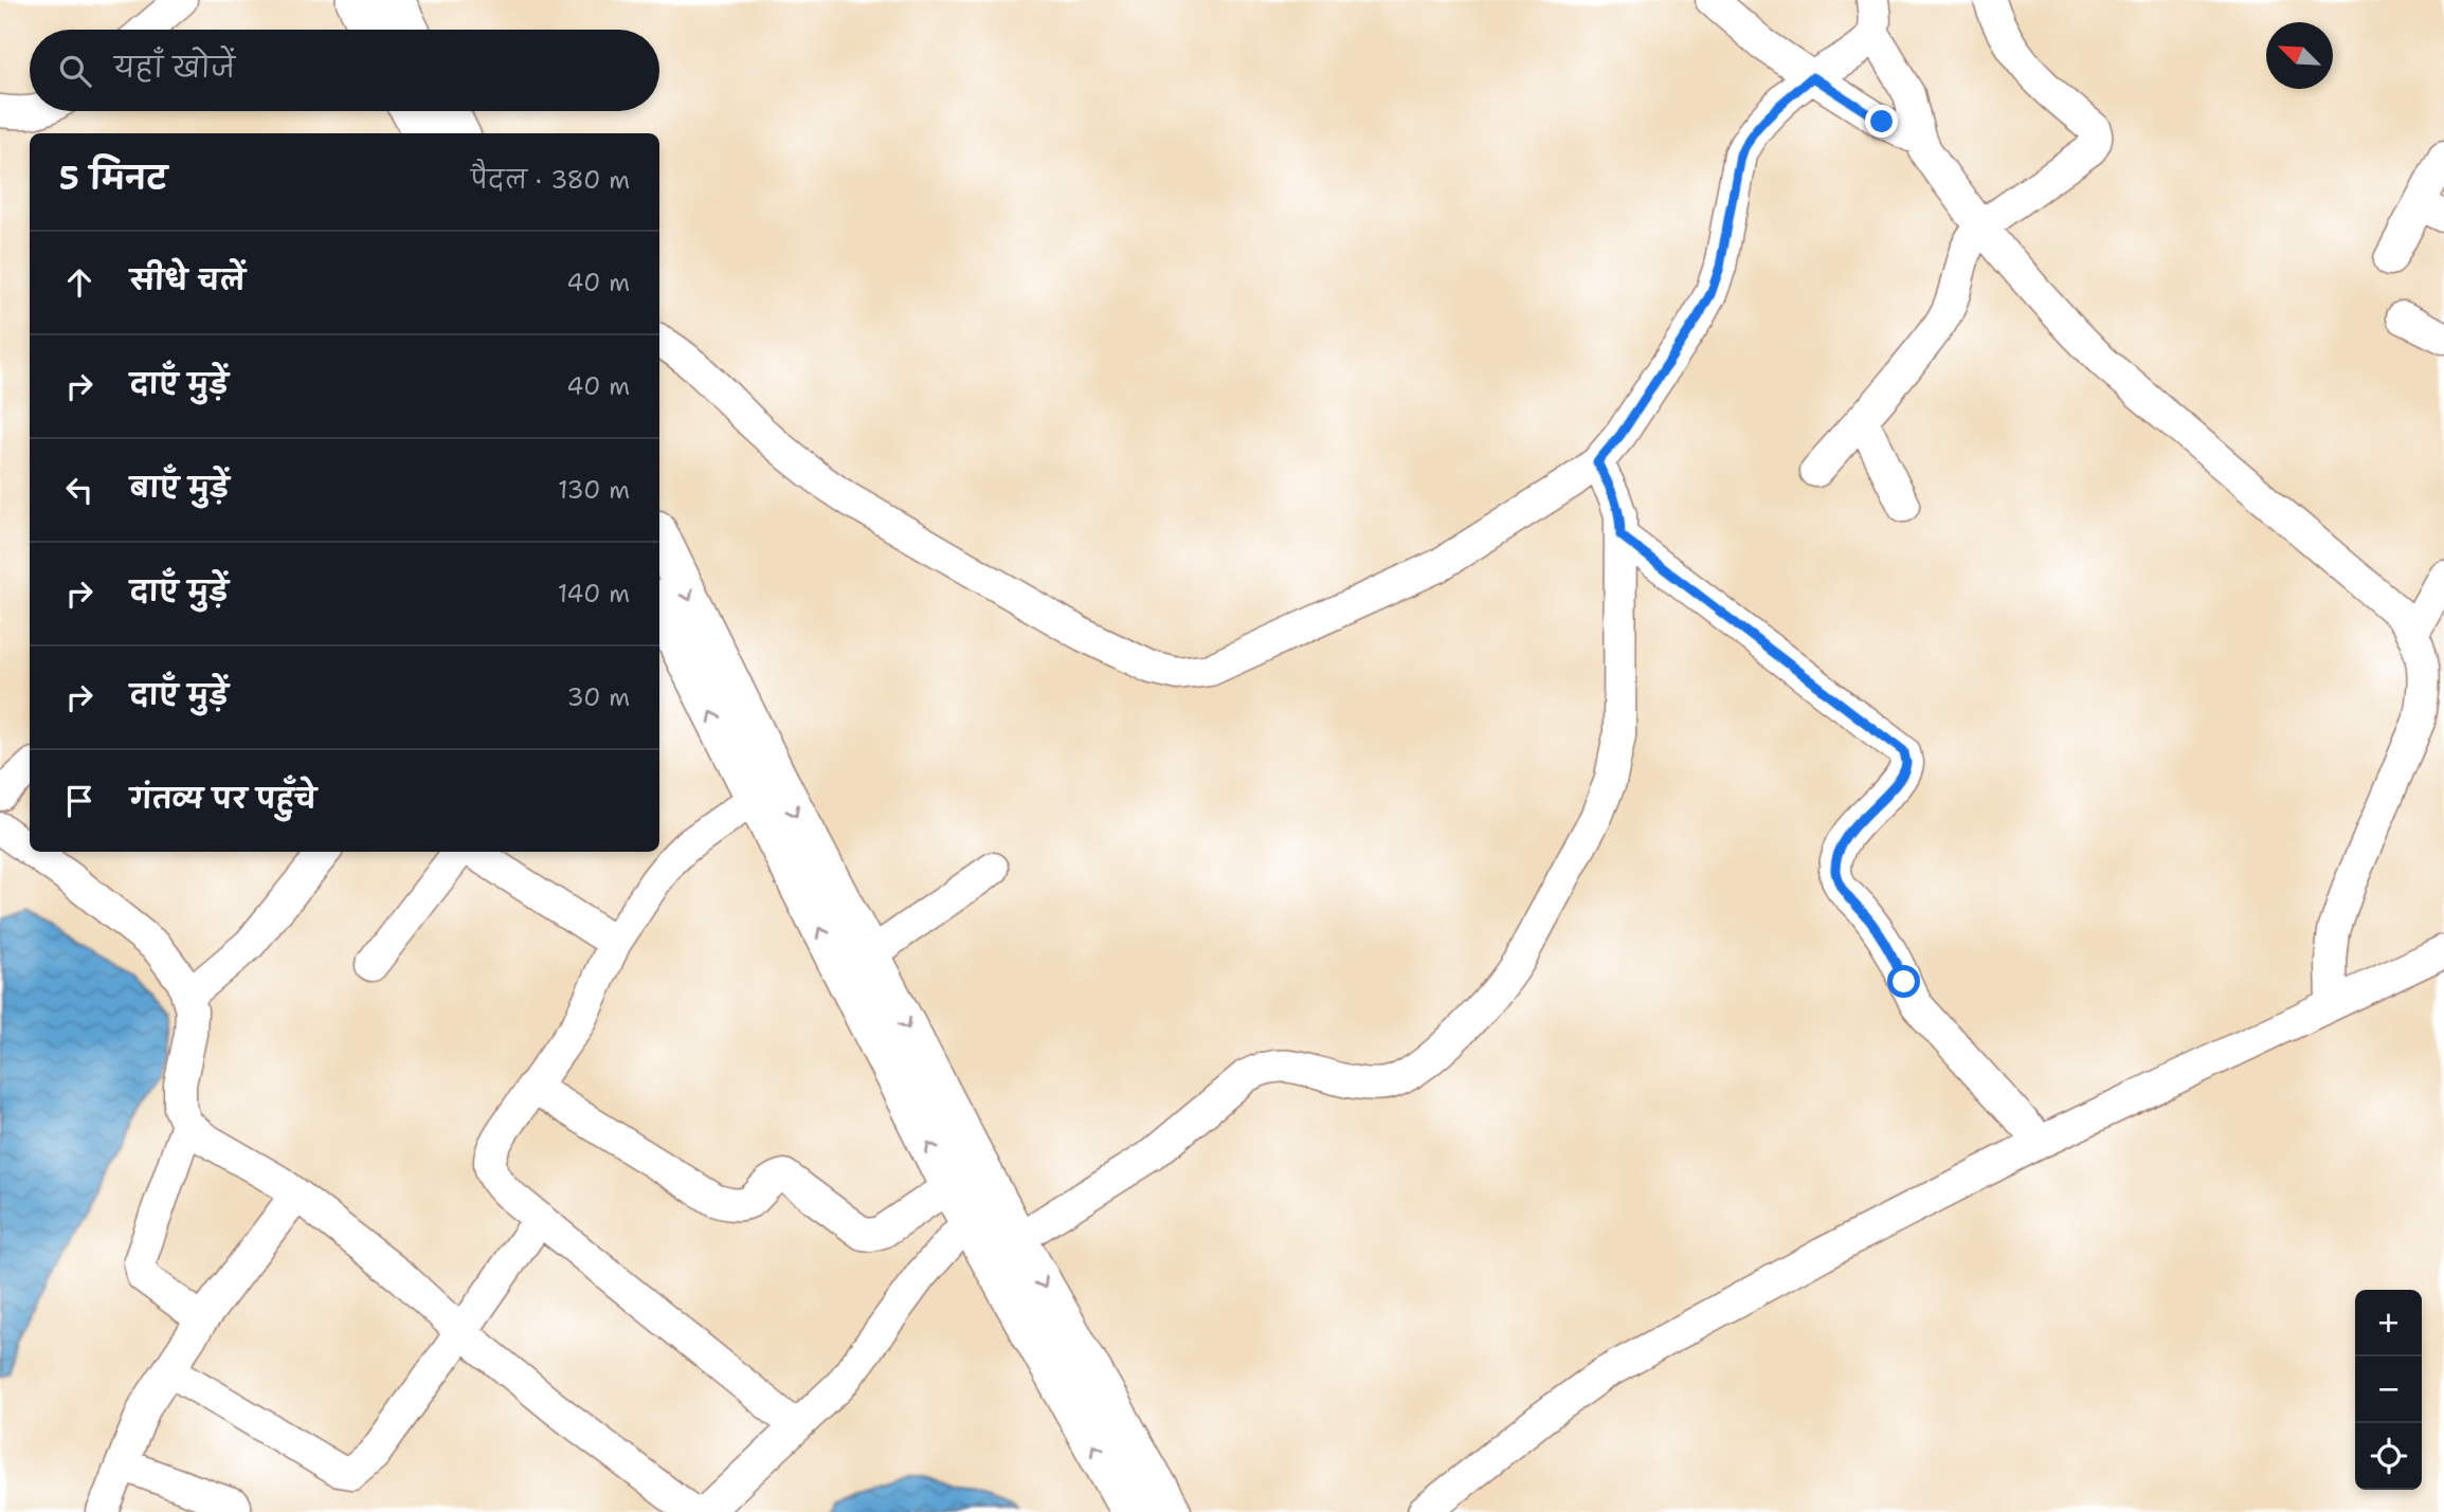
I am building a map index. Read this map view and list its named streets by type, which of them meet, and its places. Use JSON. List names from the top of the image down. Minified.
{"north":"top left","page":{"search":"यहाँ खोजें","heading":["5 मिनट","पैदल · 380 m"],"list":[["सीधे चलें","40 m"],["दाएँ मुड़ें","40 m"],["बाएँ मुड़ें","130 m"],["दाएँ मुड़ें","140 m"],["दाएँ मुड़ें","30 m"],"गंतव्य पर पहुँचे"],"map_buttons":["+","−"]}}
